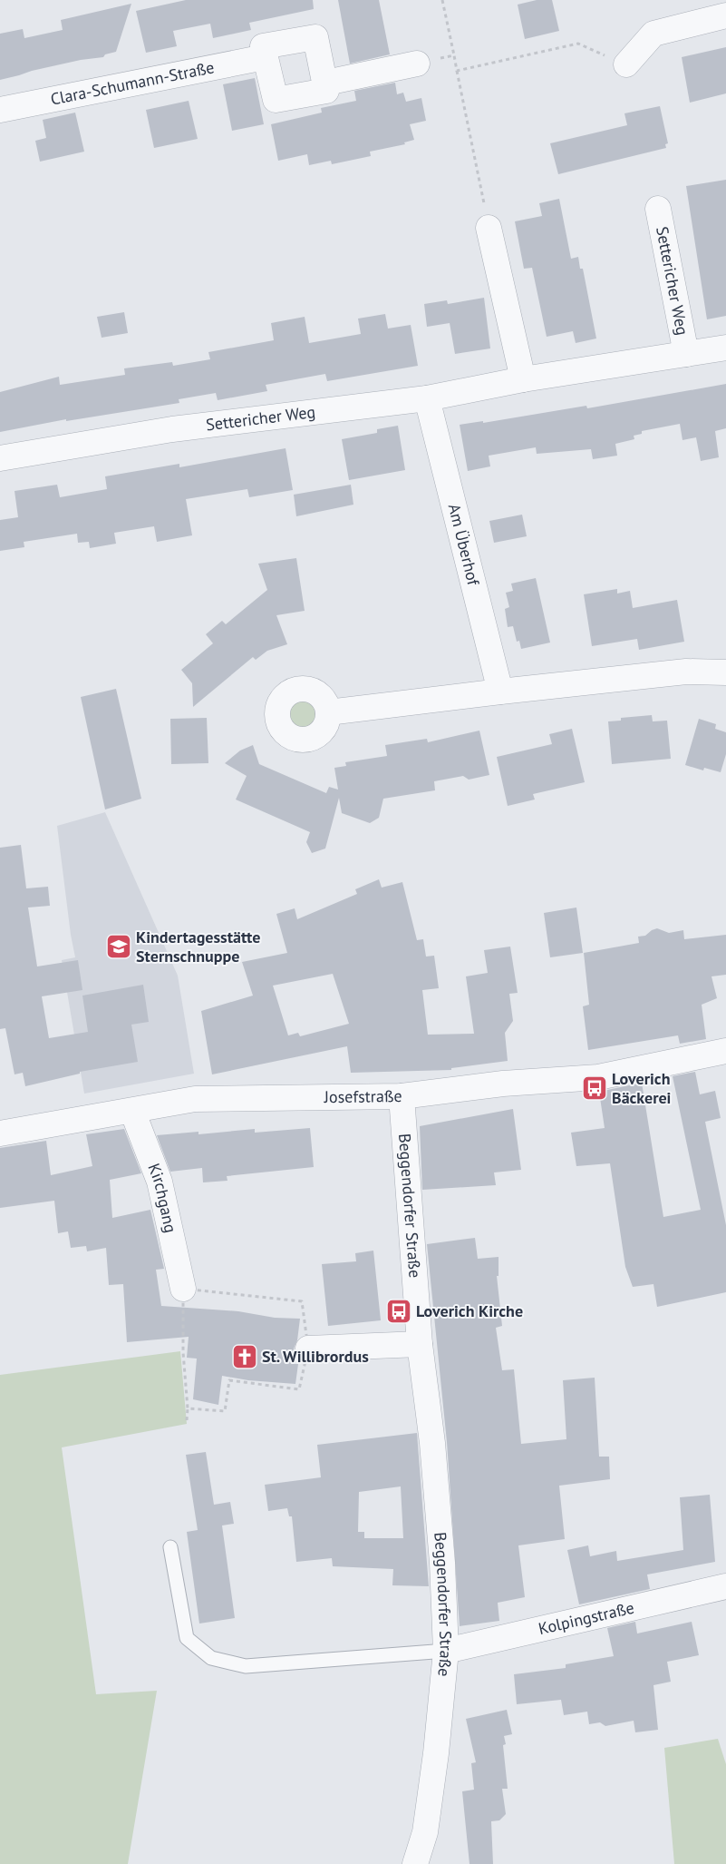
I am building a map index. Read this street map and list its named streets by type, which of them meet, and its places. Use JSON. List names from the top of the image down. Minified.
{"streets":{"street":["Clara-Schumann-Straße","Settericher Weg","Am Überhof","Josefstraße","Kirchgang","Beggendorfer Straße","Kolpingstraße"]},"crossings":[["Settericher Weg","Am Überhof"],["Josefstraße","Kirchgang"],["Josefstraße","Beggendorfer Straße"],["Beggendorfer Straße","Kolpingstraße"]],"places":{"school or university":["Kindertagesstätte Sternschnuppe"],"bus stop":["Loverich Bäckerei","Loverich Kirche"],"church":["St. Willibrordus"]}}
